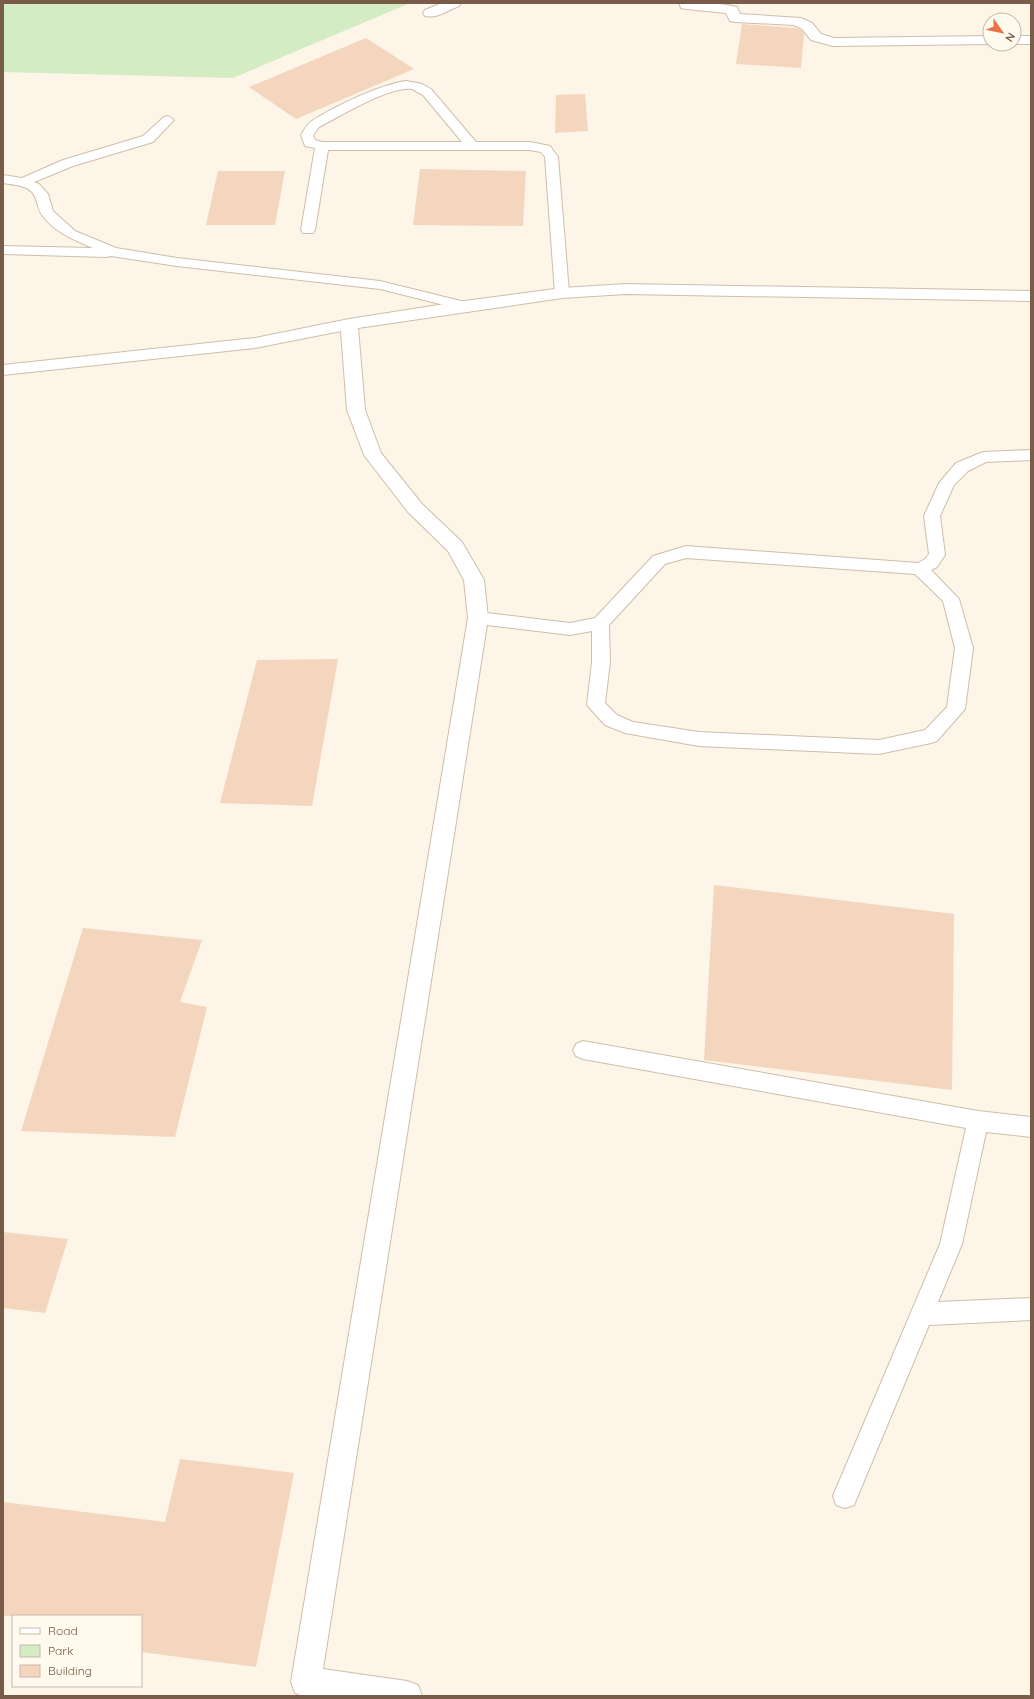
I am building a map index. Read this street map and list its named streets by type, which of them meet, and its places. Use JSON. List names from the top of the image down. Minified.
{"legend":["Road","Park","Building"],"north":"bottom right"}
